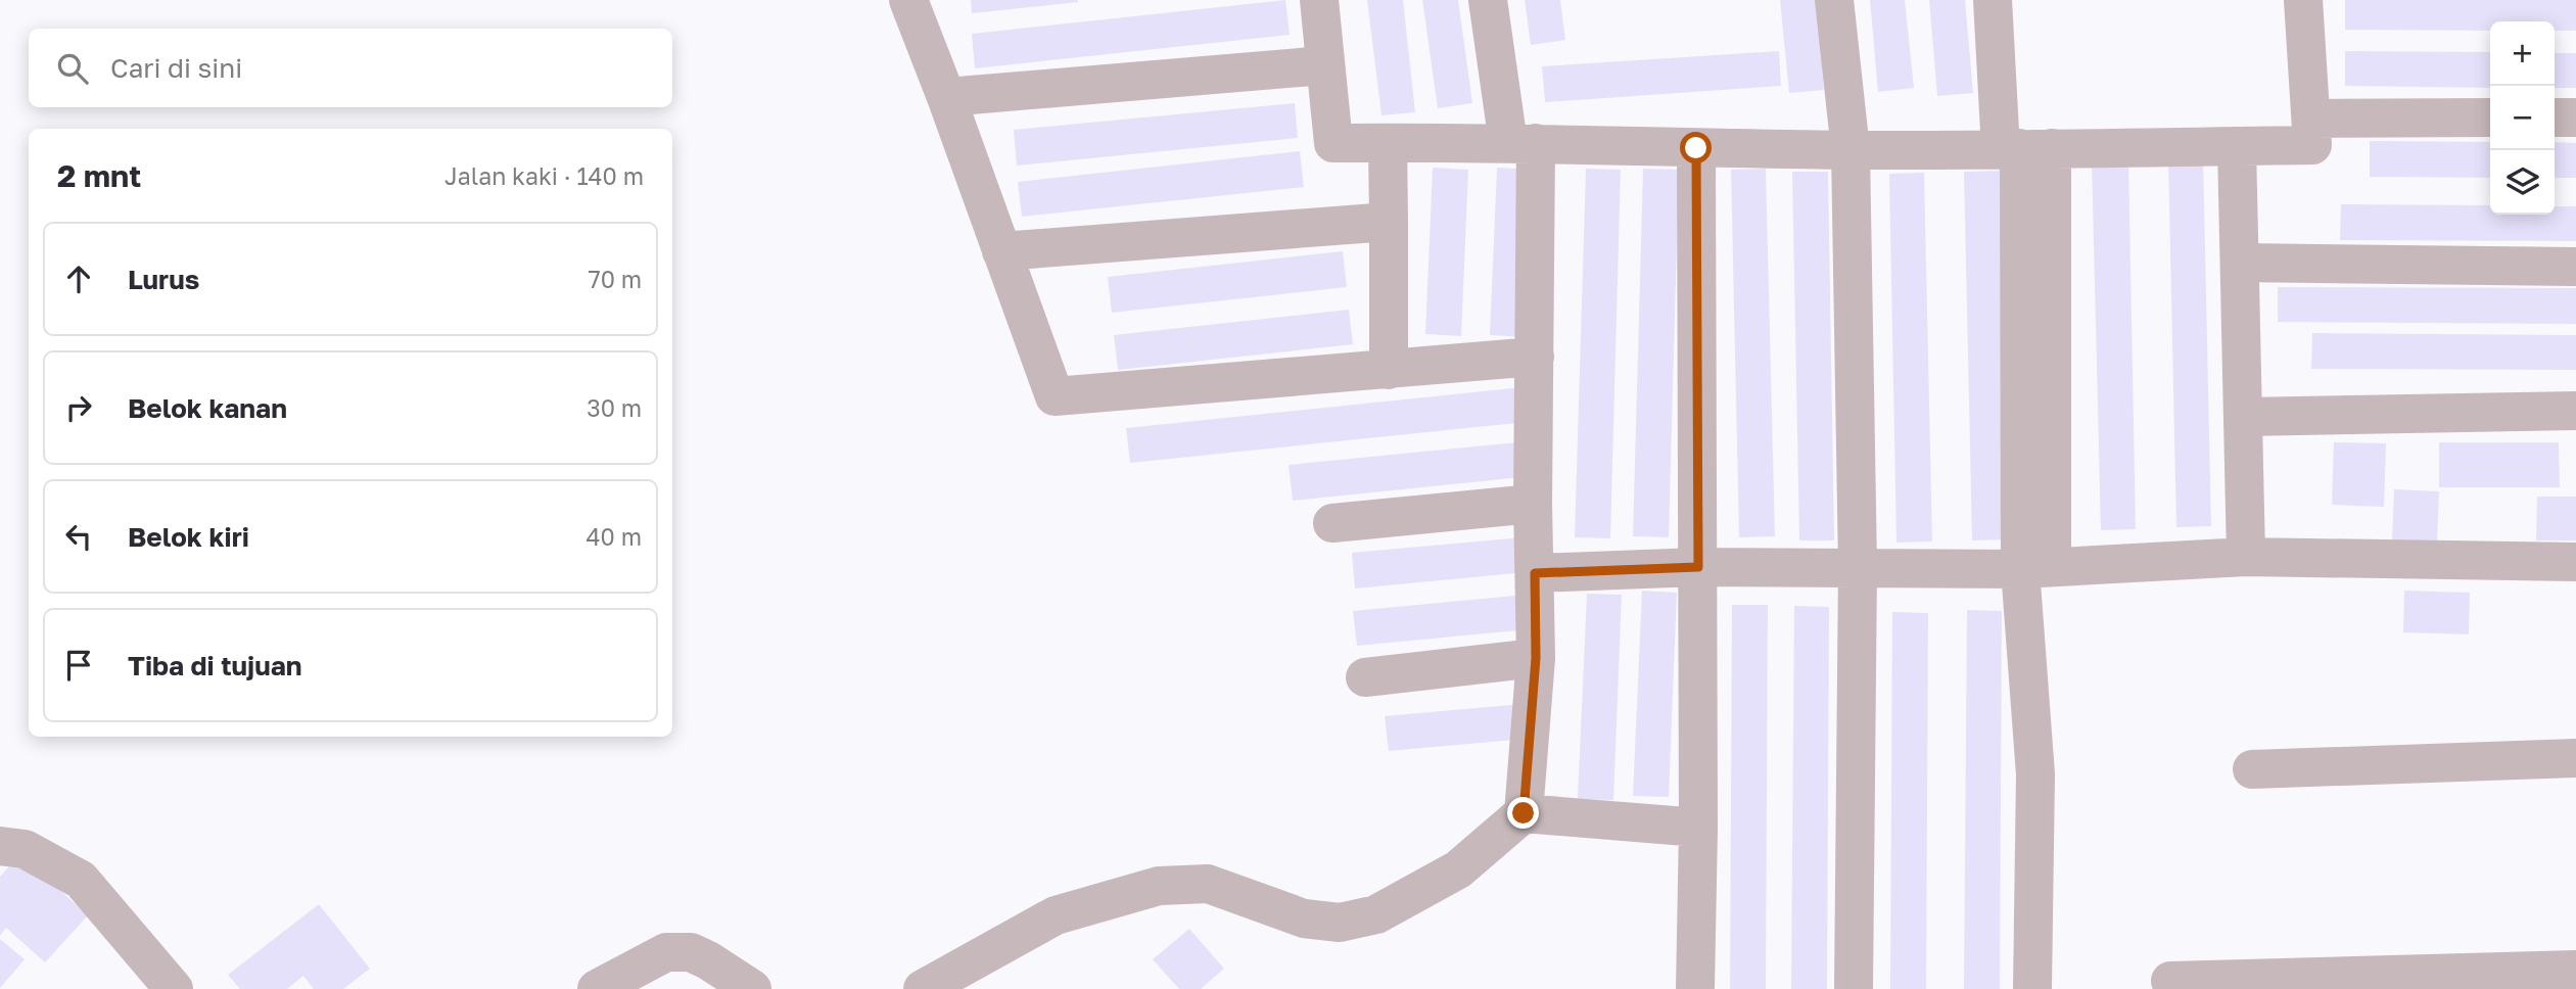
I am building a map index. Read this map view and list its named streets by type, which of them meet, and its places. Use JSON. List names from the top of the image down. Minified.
{"page":{"map_buttons":["+","−"],"search":"Cari di sini","heading":["2 mnt","Jalan kaki · 140 m"],"list":[["Lurus","70 m"],["Belok kanan","30 m"],["Belok kiri","40 m"],"Tiba di tujuan"]}}
